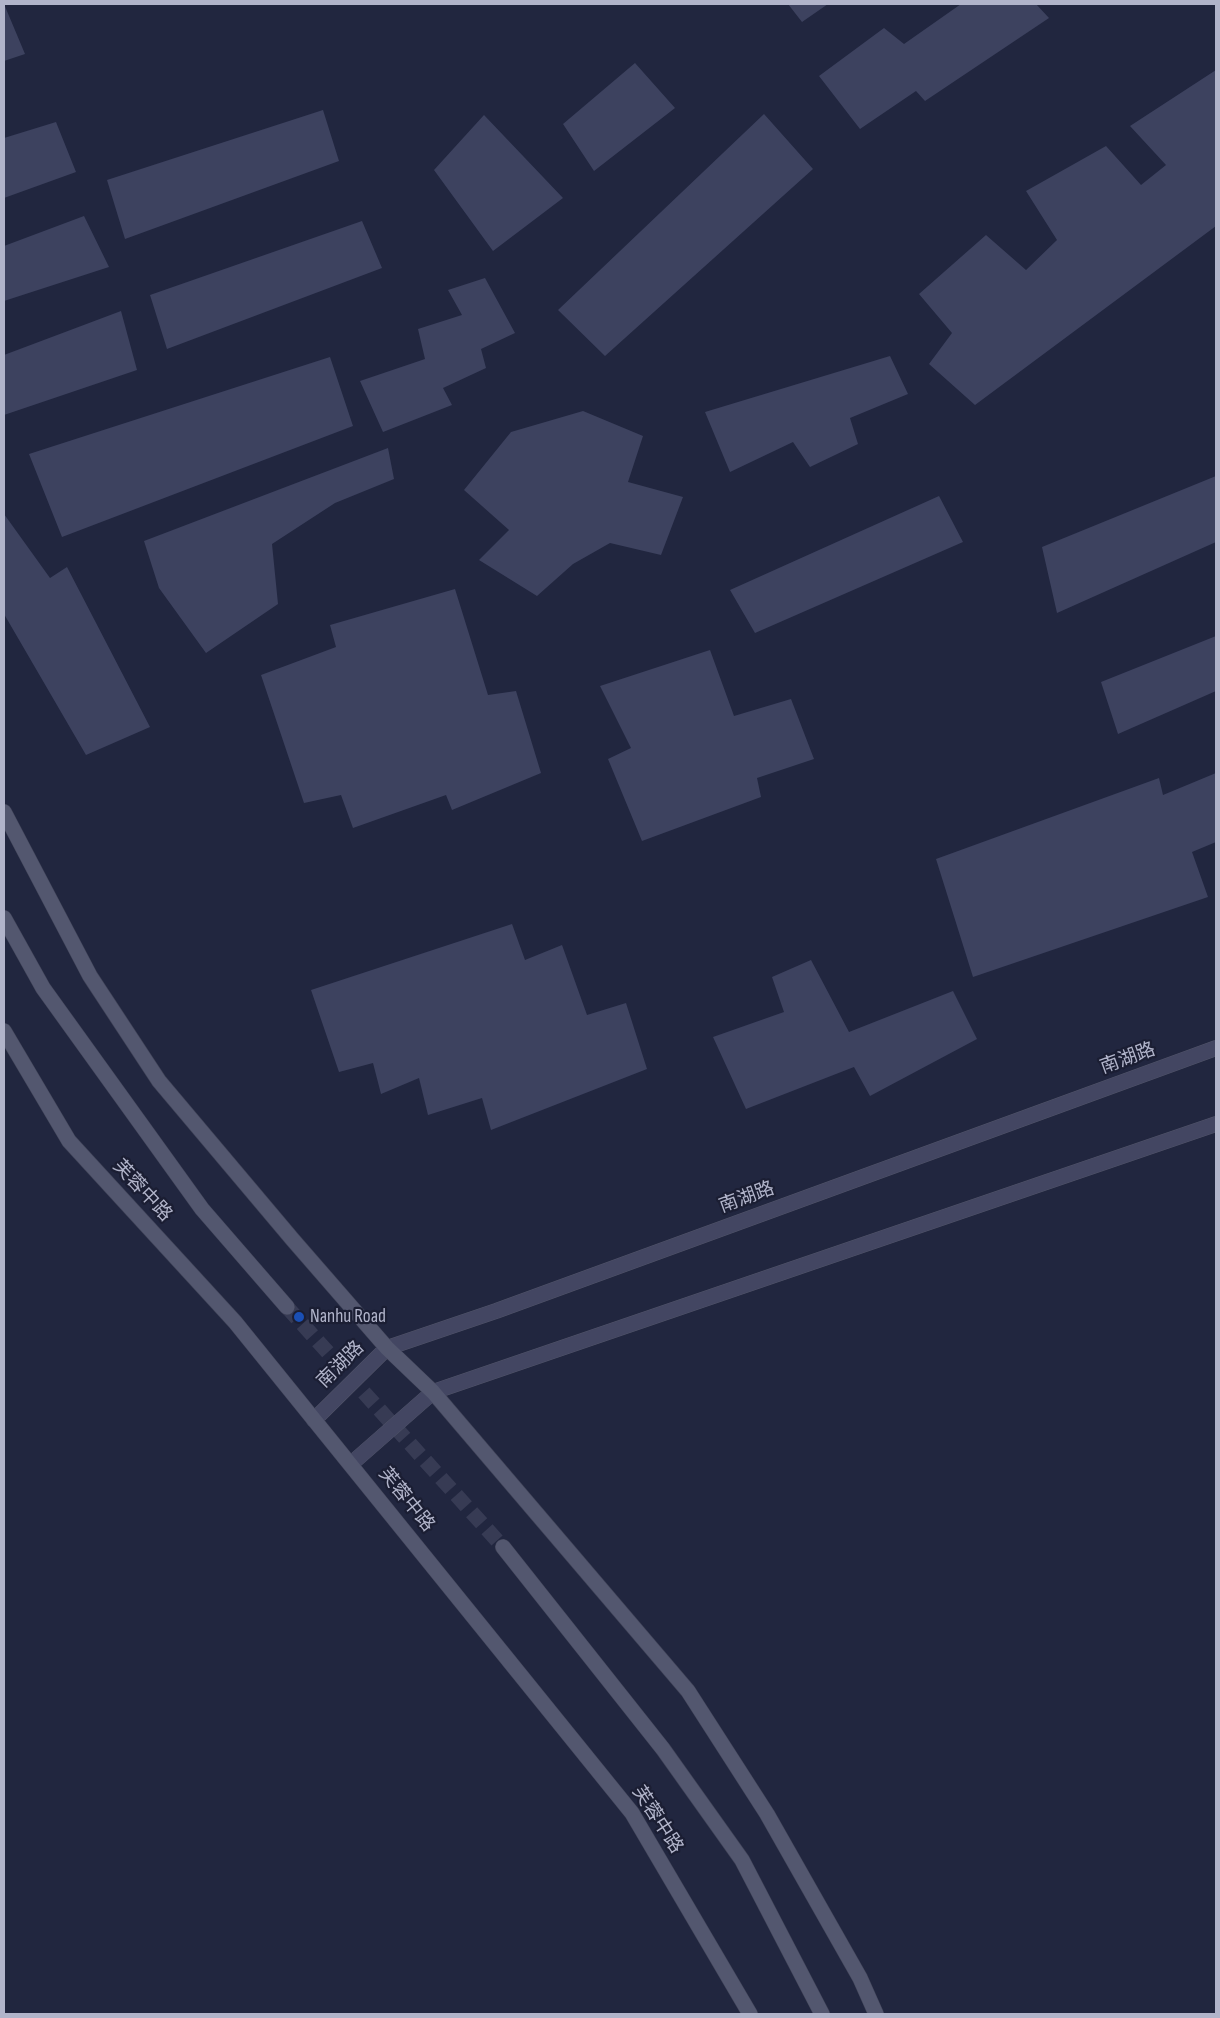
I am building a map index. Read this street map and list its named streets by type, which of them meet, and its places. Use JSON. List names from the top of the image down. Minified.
{"streets":{"main road":["南湖路","芙蓉中路"]},"crossings":[["南湖路","芙蓉中路"]],"places":["Nanhu Road"]}
